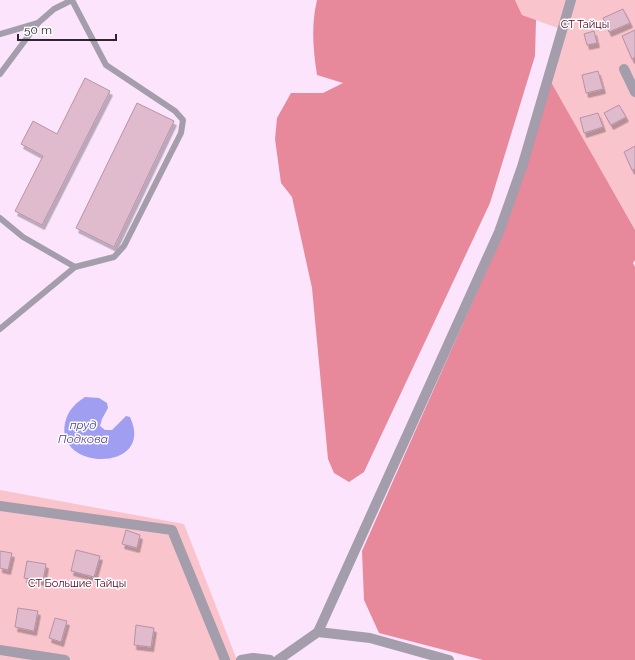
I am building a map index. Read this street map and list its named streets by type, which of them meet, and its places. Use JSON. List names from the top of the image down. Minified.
{"water":["пруд Подкова"],"parks":["СТ Тайцы","СТ Большие Тайцы"],"scale_bar":"50 m"}
